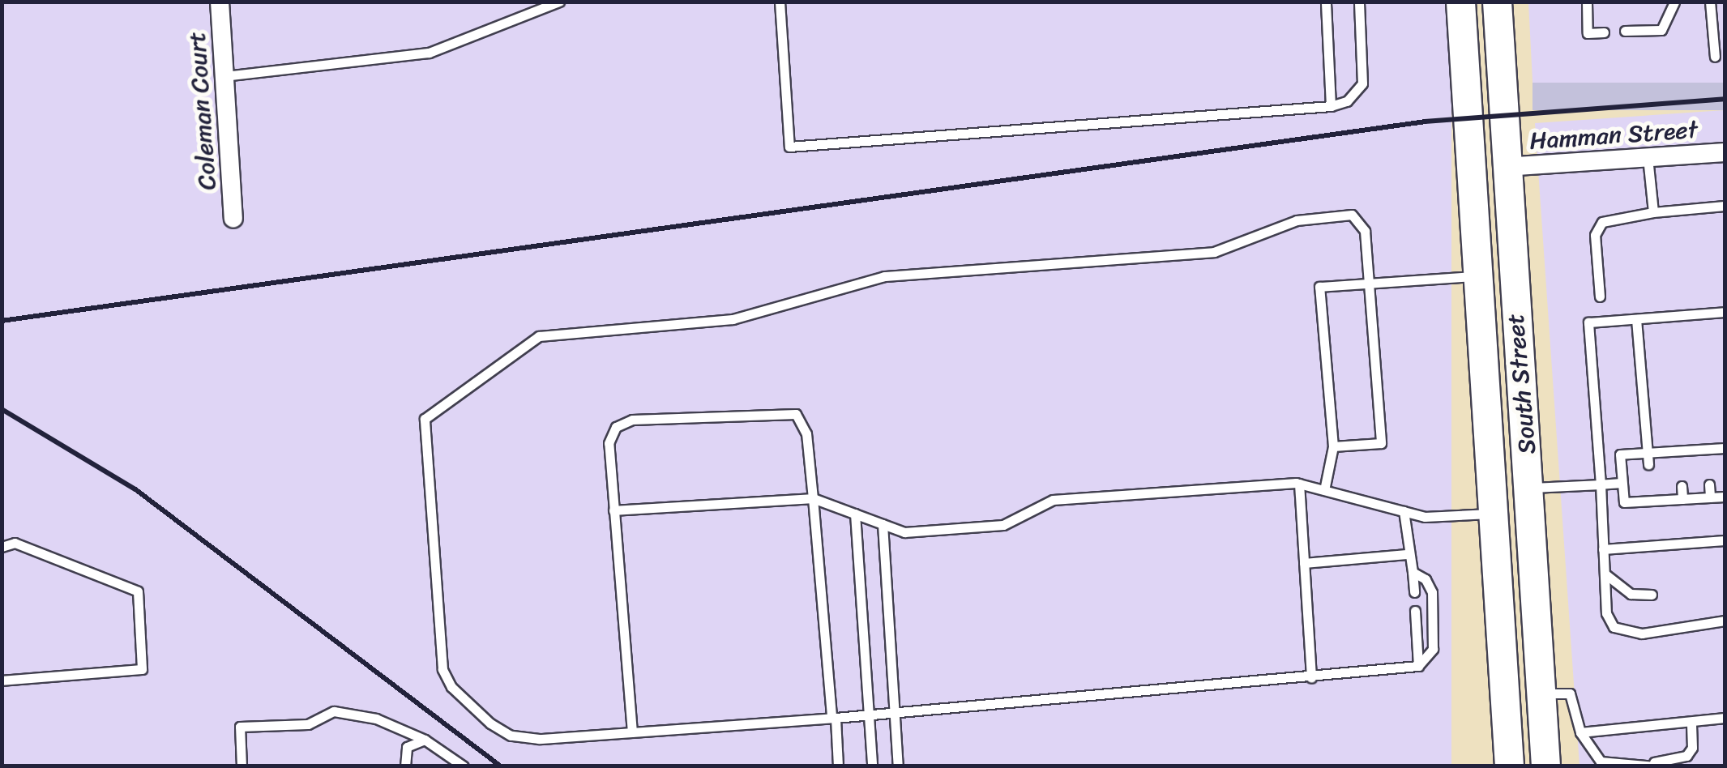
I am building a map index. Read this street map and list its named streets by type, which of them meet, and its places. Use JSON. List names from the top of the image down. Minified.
{"streets":{"main road":["South Street"],"street":["Coleman Court","Hamman Street"]},"crossings":[["Hamman Street","South Street"]]}
